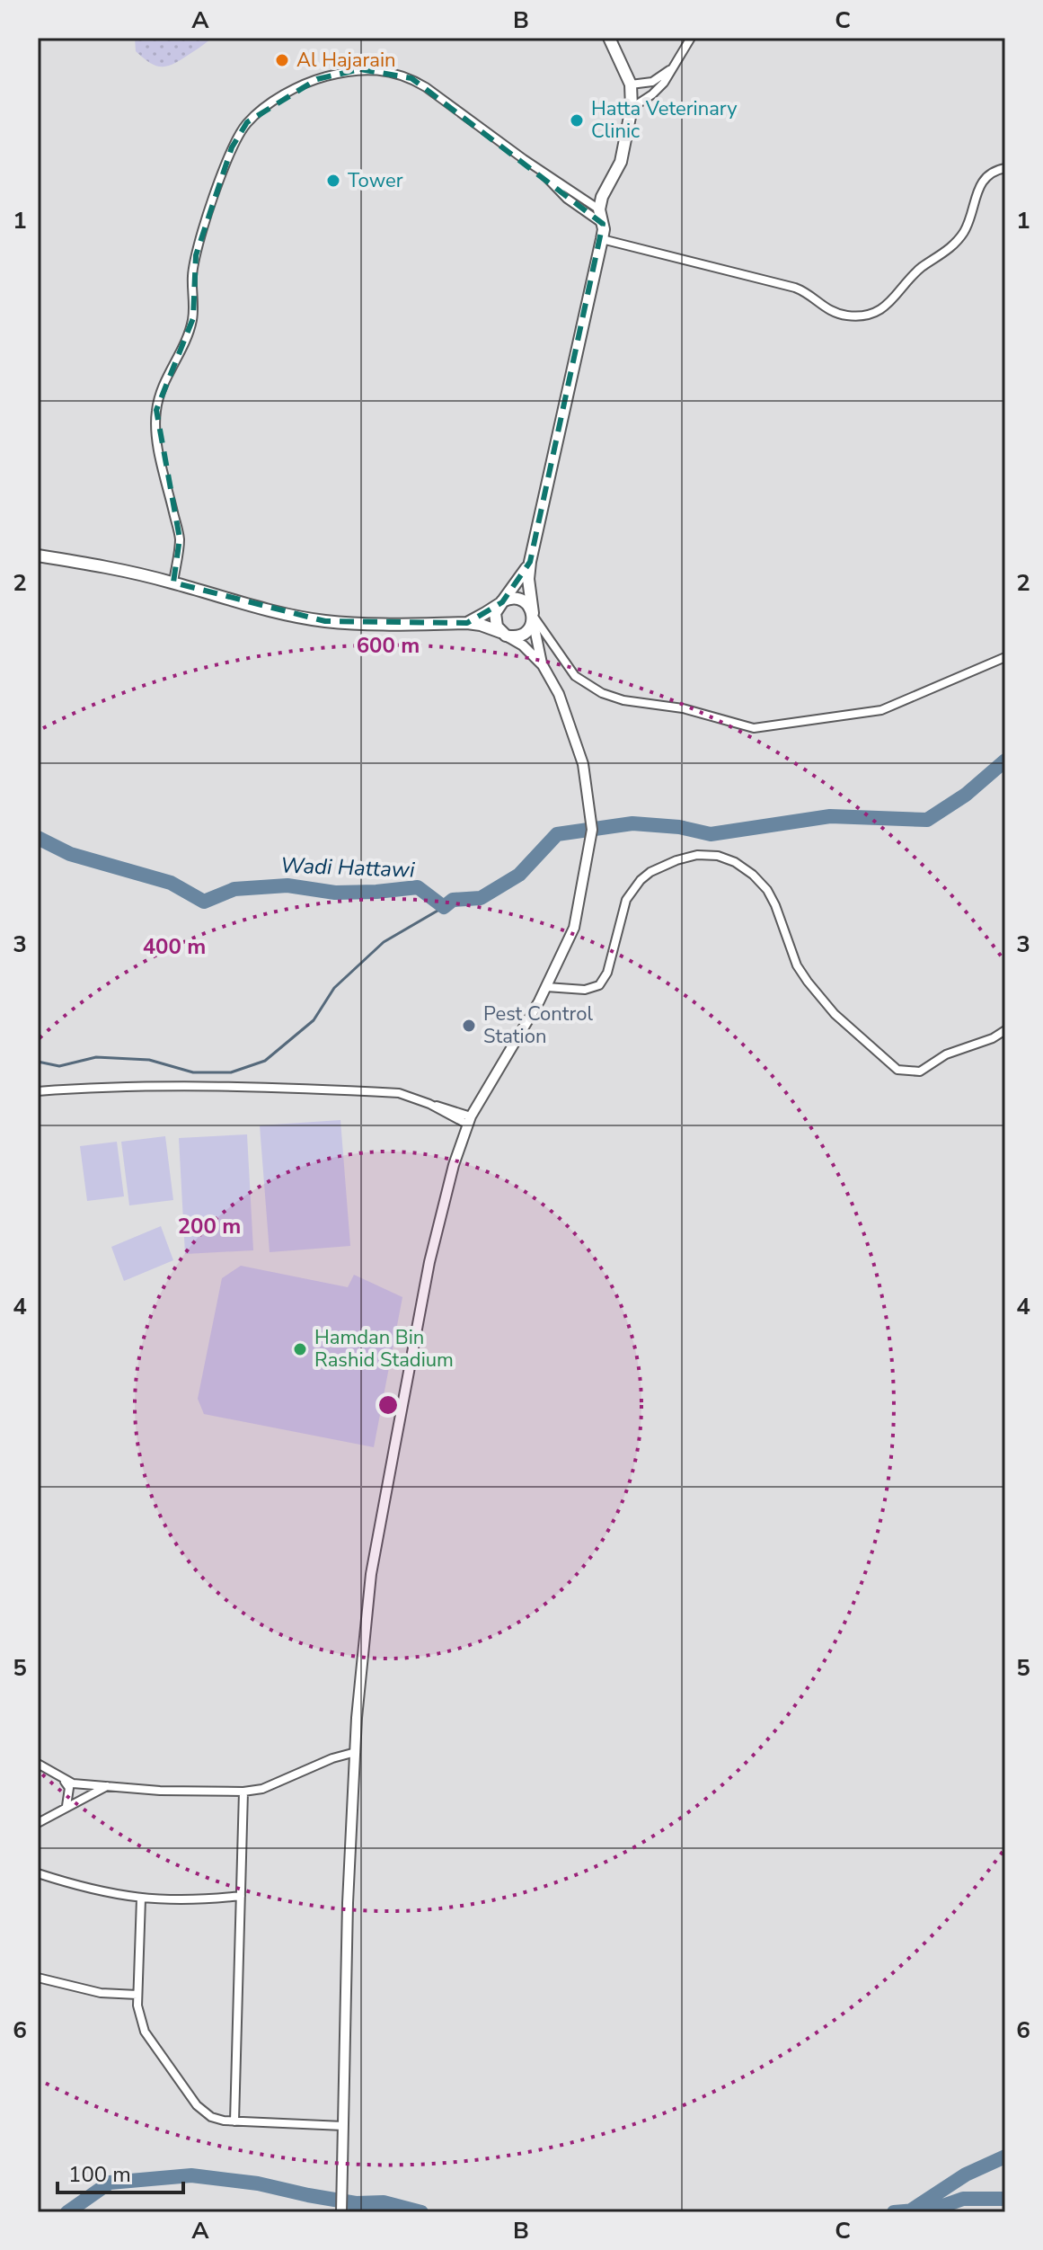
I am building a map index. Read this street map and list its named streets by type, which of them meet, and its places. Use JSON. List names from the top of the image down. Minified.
{"water":["Wadi Hattawi"],"places":["Al Hajarain","Hatta Veterinary Clinic","Tower","Pest Control Station","Hamdan Bin Rashid Stadium"],"scale_bar":"100 m","grid":{"columns":["A","B","C"],"rows":["1","2","3","4","5","6"]},"rings":["600 m","400 m","200 m"]}
